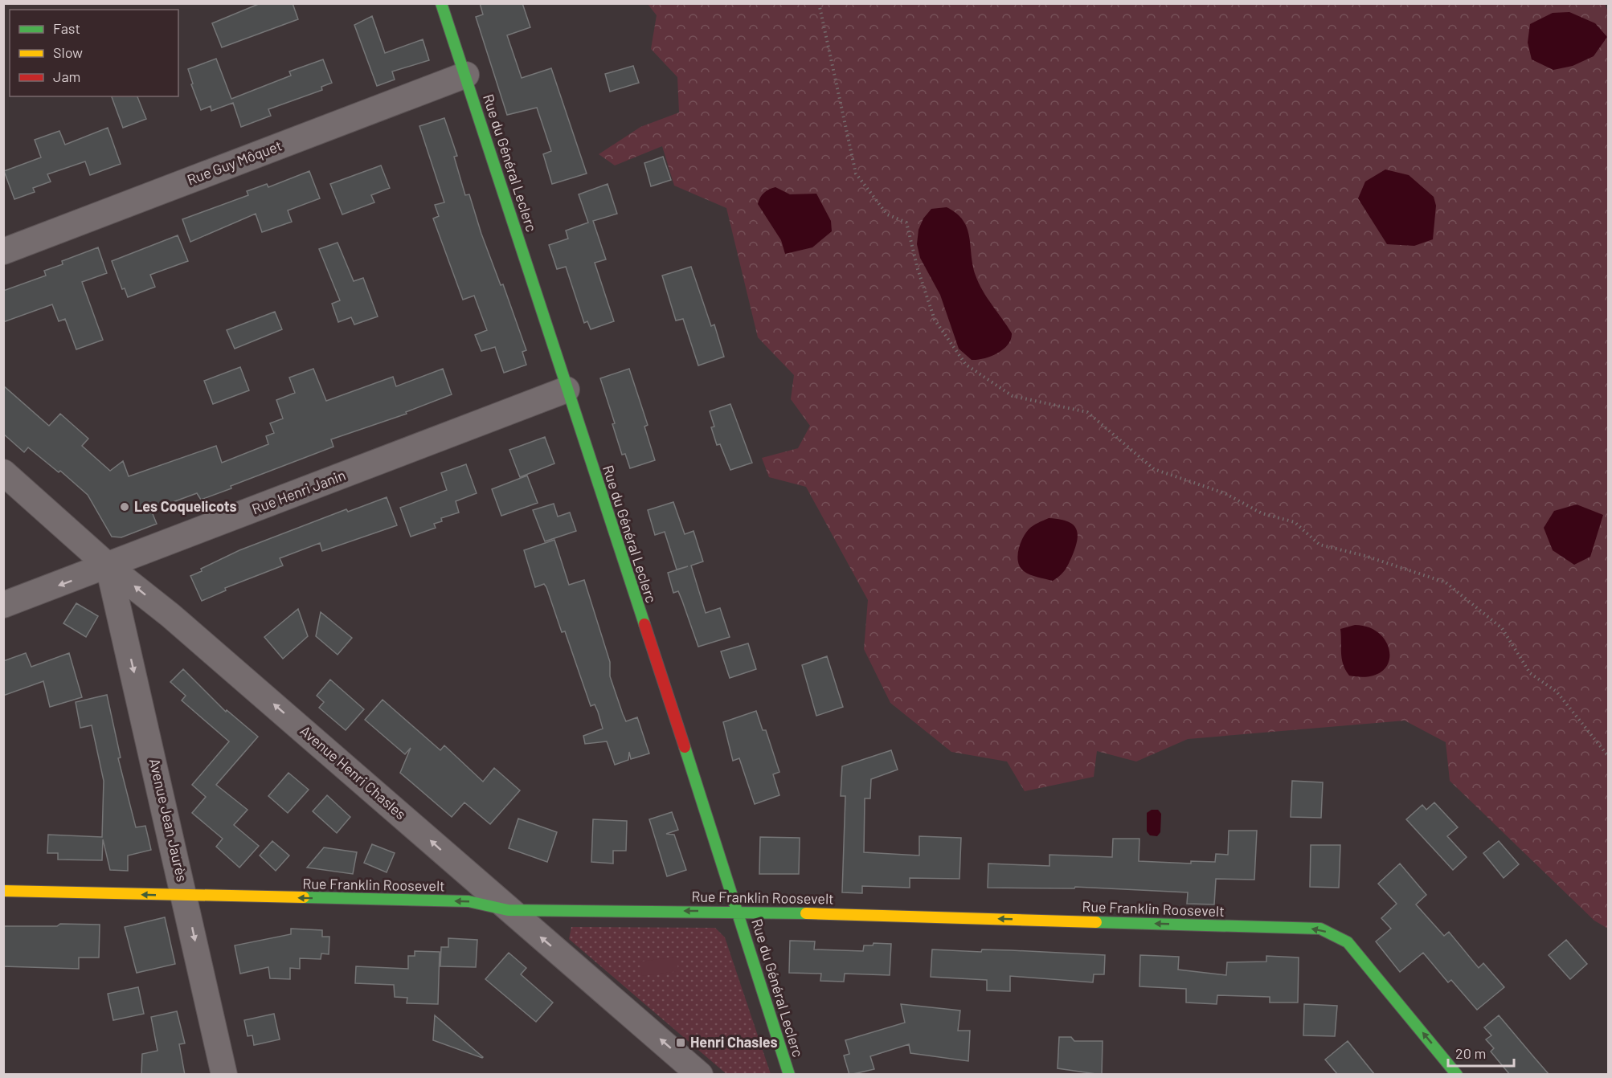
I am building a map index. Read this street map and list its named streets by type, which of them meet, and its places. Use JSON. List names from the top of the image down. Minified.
{"streets":{"street":["Rue Guy Môquet","Rue du Général Leclerc","Rue Henri Janin","Avenue Henri Chasles","Avenue Jean Jaurès","Rue Franklin Roosevelt"]},"crossings":[["Rue Guy Môquet","Rue du Général Leclerc"],["Rue du Général Leclerc","Rue Henri Janin"],["Rue du Général Leclerc","Rue Franklin Roosevelt"],["Rue Henri Janin","Avenue Henri Chasles"],["Rue Henri Janin","Avenue Jean Jaurès"],["Avenue Henri Chasles","Avenue Jean Jaurès"],["Avenue Henri Chasles","Rue Franklin Roosevelt"],["Avenue Jean Jaurès","Rue Franklin Roosevelt"]],"one_way":["Avenue Henri Chasles","Avenue Jean Jaurès","Rue Franklin Roosevelt"],"places":{"other":["Les Coquelicots"],"transit":["Henri Chasles"]},"legend":["Fast","Slow","Jam"],"scale_bar":"20 m"}
